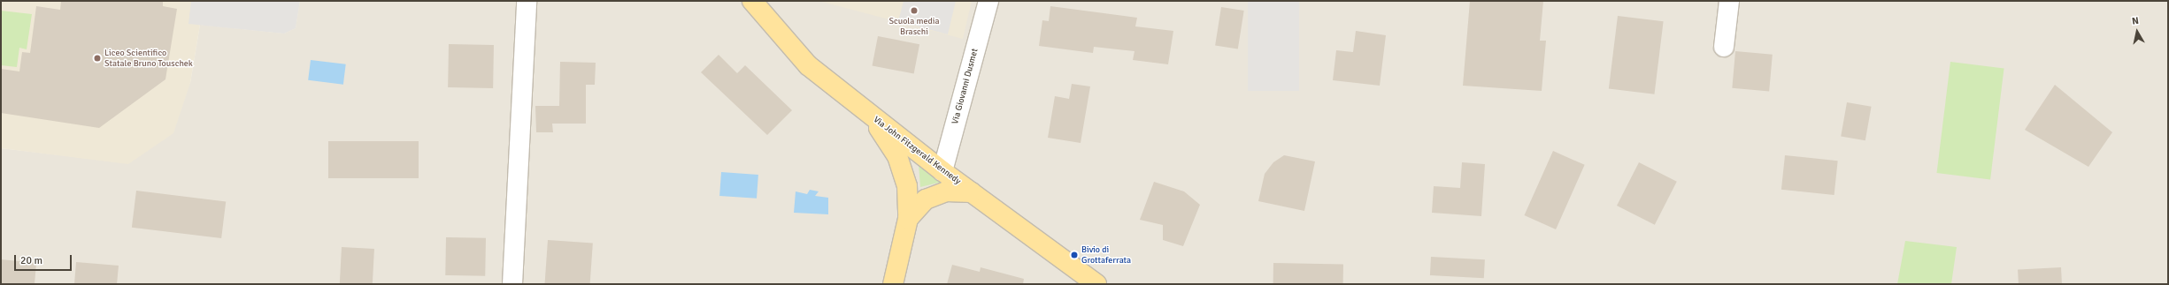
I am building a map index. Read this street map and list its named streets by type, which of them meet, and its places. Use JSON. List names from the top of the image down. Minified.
{"streets":{"main road":["Via John Fitzgerald Kennedy"],"street":["Via Giovanni Dusmet"]},"crossings":[["Via Giovanni Dusmet","Via John Fitzgerald Kennedy"]],"places":["Scuola media Braschi","Liceo Scientifico Statale Bruno Touschek","Bivio di Grottaferrata"],"scale_bar":"20 m","north":"top"}
